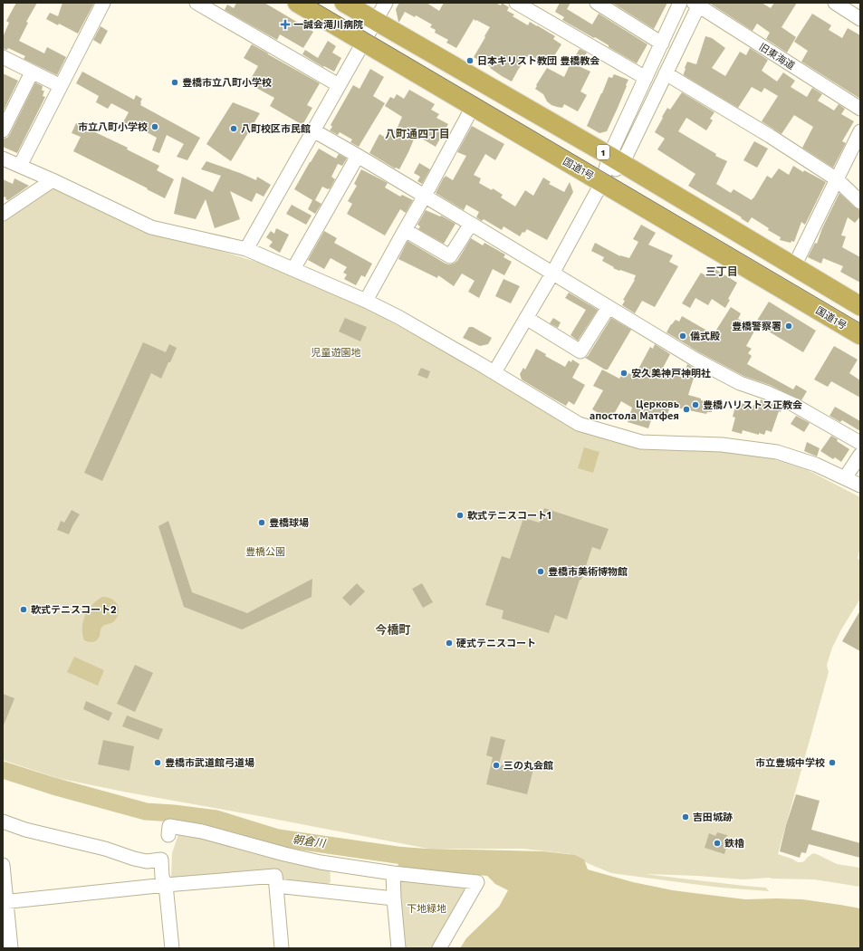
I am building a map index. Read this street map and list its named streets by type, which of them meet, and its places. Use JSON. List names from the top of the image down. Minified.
{"streets":{"highway":["1","国道1号"],"street":["旧東海道"]},"districts":["八町通四丁目","三丁目","今橋町"],"water":["朝倉川"],"parks":["児童遊園地","豊橋公園","下地緑地"],"places":{"health":["一誠会滝川病院"],"other":["日本キリスト教団 豊橋教会","豊橋市立八町小学校","市立八町小学校","八町校区市民館","豊橋警察署","儀式殿","安久美神戸神明社","豊橋ハリストス正教会","Церковь апостола Матфея","軟式テニスコート1","豊橋球場","豊橋市美術博物館","軟式テニスコート2","硬式テニスコート","豊橋市武道館弓道場","市立豊城中学校","三の丸会館","吉田城跡","鉄櫓"]}}
